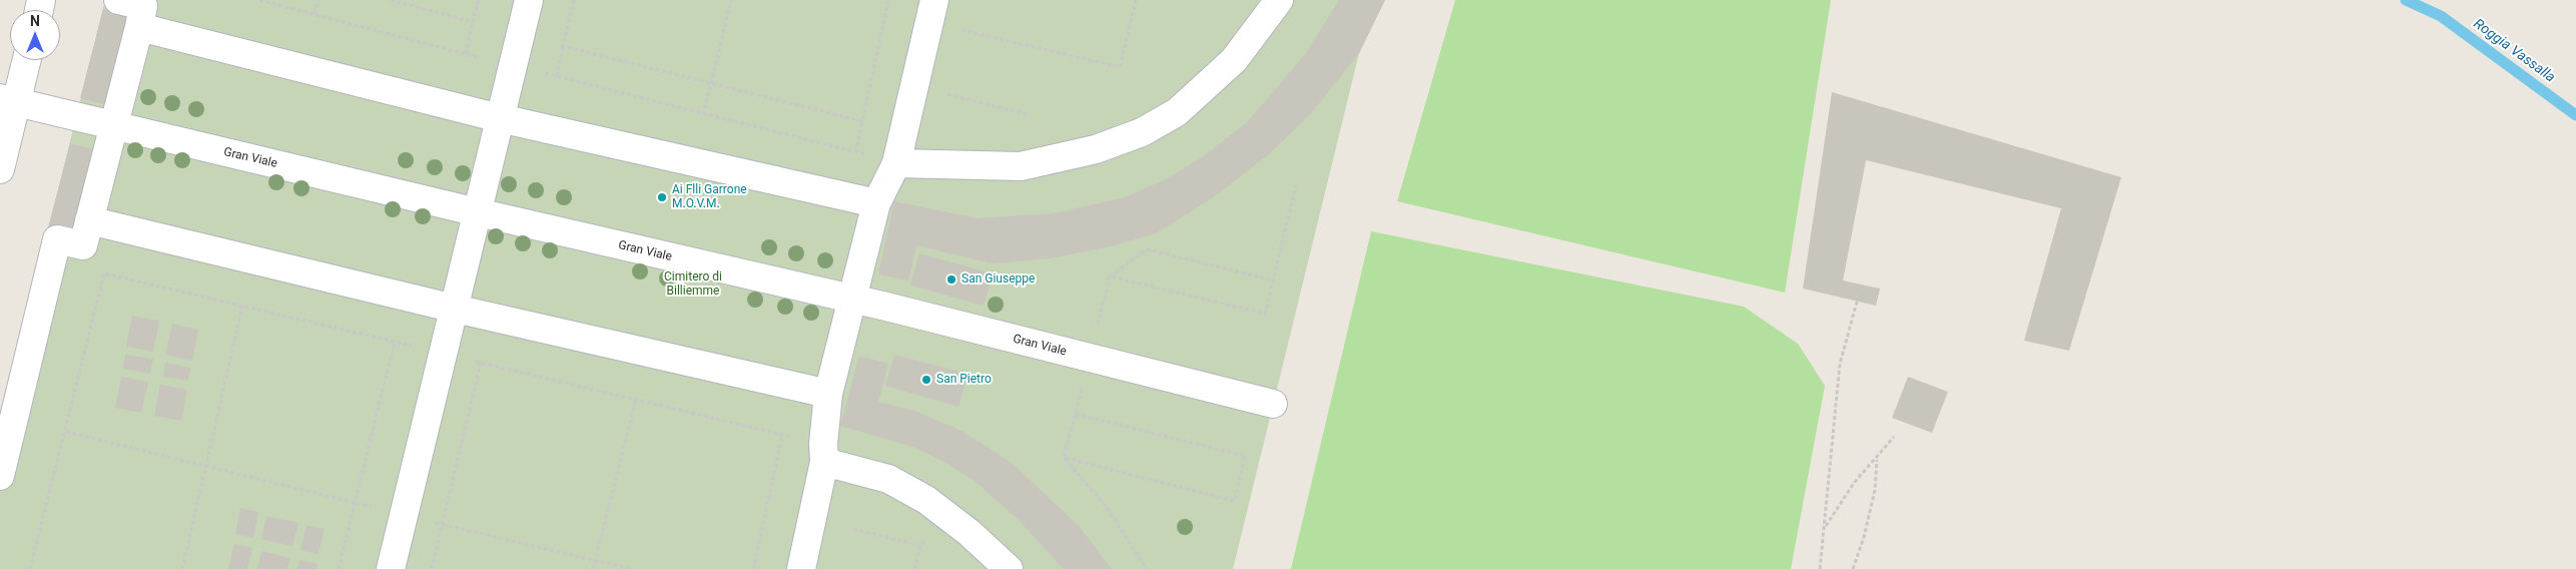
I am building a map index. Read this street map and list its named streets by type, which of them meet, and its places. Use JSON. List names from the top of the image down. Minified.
{"streets":{"street":["Gran Viale"]},"water":["Roggia Vassalla"],"parks":["Cimitero di Billiemme"],"places":["Ai Flli Garrone M.O.V.M.","San Giuseppe","San Pietro"],"north":"top"}
